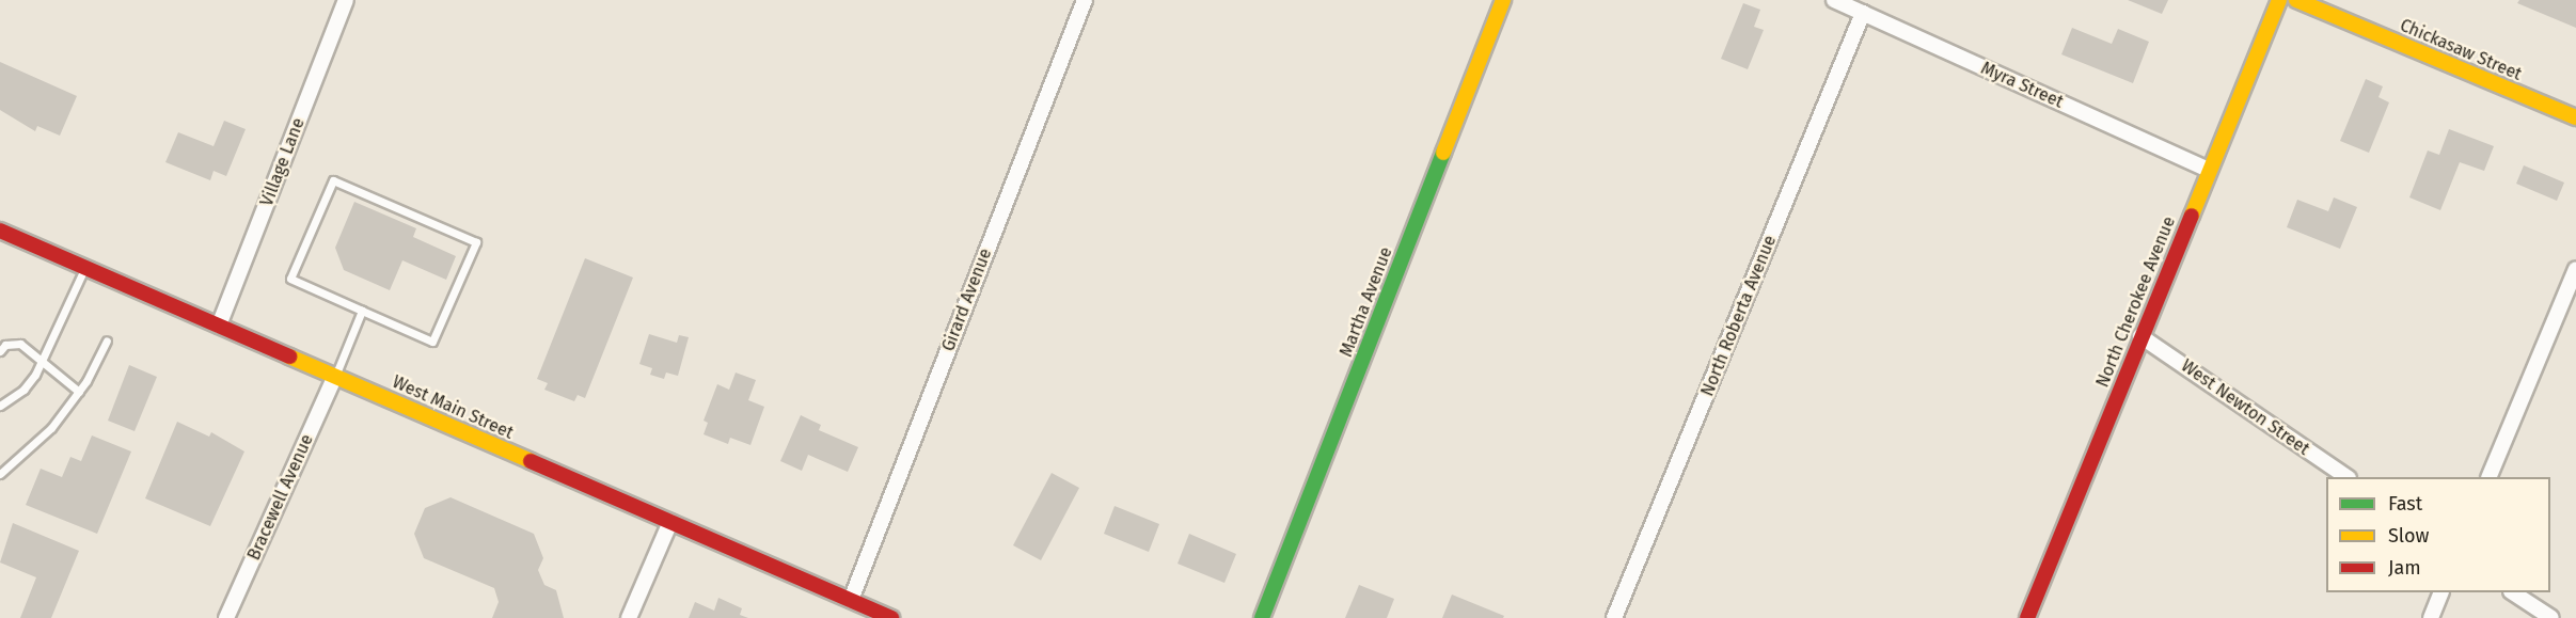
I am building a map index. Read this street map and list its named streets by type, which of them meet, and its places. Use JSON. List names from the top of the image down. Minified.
{"streets":{"street":["Chickasaw Street","Myra Street","Village Lane","Girard Avenue","Martha Avenue","North Cherokee Avenue","North Roberta Avenue","West Main Street","West Newton Street","Bracewell Avenue"]},"crossings":[["Myra Street","North Cherokee Avenue"],["Myra Street","North Roberta Avenue"],["Village Lane","West Main Street"],["Girard Avenue","West Main Street"],["North Cherokee Avenue","West Newton Street"],["West Main Street","Bracewell Avenue"]],"legend":["Fast","Slow","Jam"]}
